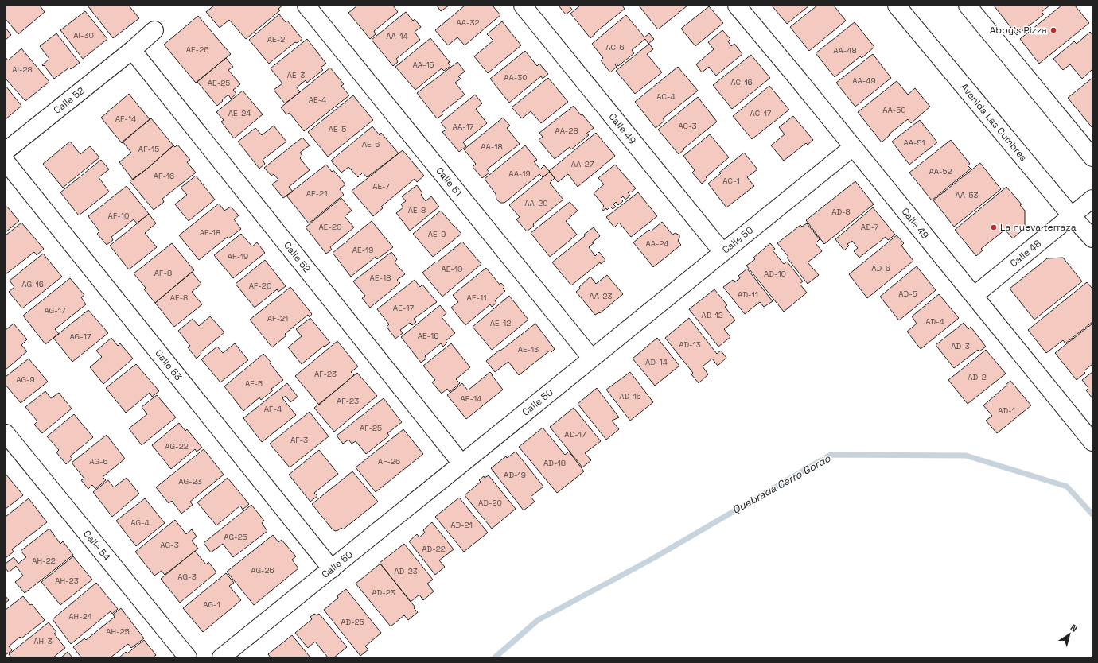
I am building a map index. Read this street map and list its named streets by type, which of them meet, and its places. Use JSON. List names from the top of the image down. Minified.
{"streets":{"street":["Calle 52","Avenida Las Cumbres","Calle 49","Calle 51","Calle 50","Calle 48","Calle 53","Calle 54"]},"crossings":[["Calle 52","Calle 50"],["Avenida Las Cumbres","Calle 48"],["Calle 49","Calle 50"],["Calle 49","Calle 48"],["Calle 51","Calle 50"],["Calle 50","Calle 53"]],"water":["Quebrada Cerro Gordo"],"places":["Abby's Pizza","La nueva terraza"],"house_numbers":["AA-32","AI-30","AA-14","AE-2","AC-6","AE-26","AA-48","AA-15","AI-28","AE-3","AA-30","AA-49","AC-16","AE-25","AC-4","AE-4","AA-50","AE-24","AC-17","AF-14","AC-3","AA-17","AE-5","AA-28","AA-51","AE-6","AA-18","AF-15","AA-27","AA-52","AA-19","AF-16","AC-1","AE-7","AE-21","AA-53","AA-20","AE-8","AD-8","AF-10","AE-20","AD-7","AF-18","AE-9","AA-24","AE-19","AF-19","AD-6","AE-10","AF-8","AD-10","AE-18","AG-16","AF-20","AD-5","AD-11","AA-23","AF-8","AE-11","AE-17","AG-17","AD-12","AF-21","AD-4","AE-12","AE-16","AG-17","AD-13","AD-3","AE-13","AD-14","AF-23","AD-2","AG-9","AF-5","AD-15","AE-14","AF-23","AF-4","AD-1","AF-25","AD-17","AF-3","AG-22","AG-6","AF-26","AD-18","AD-19","AG-23","AD-20","AG-4","AD-21","AG-25","AG-3","AD-22","AH-22","AG-26","AD-23","AG-3","AH-23","AD-23","AG-1","AH-24","AD-25","AH-25","AH-3"],"north":"top right"}
